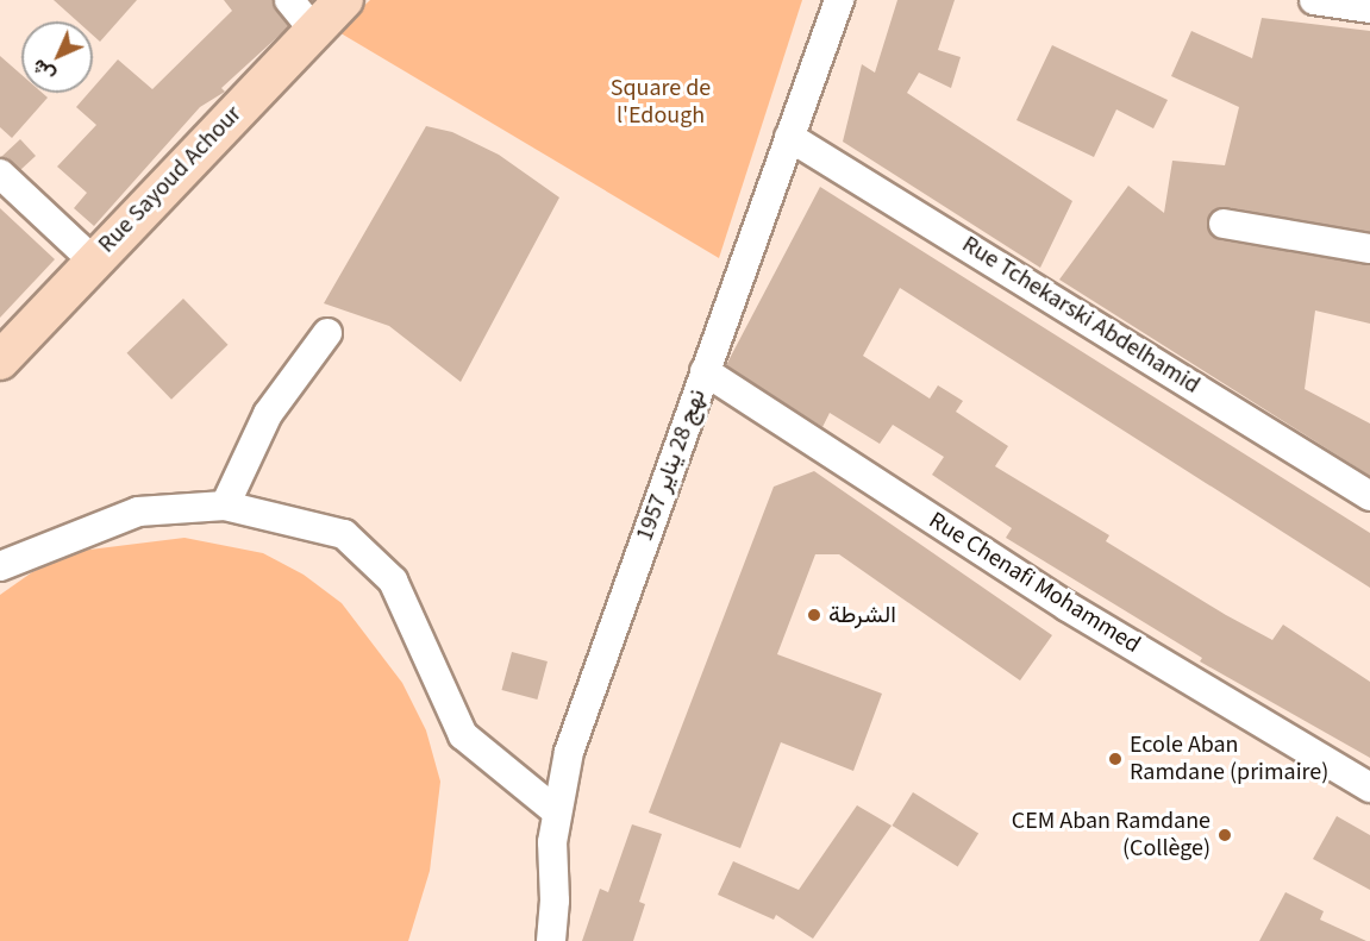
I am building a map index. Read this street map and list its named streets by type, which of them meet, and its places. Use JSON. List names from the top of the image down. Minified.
{"streets":{"main road":["Rue Sayoud Achour"],"street":["Rue Tchekarski Abdelhamid","نهج 28 يناير 1957","Rue Chenafi Mohammed"]},"crossings":[["Rue Tchekarski Abdelhamid","نهج 28 يناير 1957"],["نهج 28 يناير 1957","Rue Chenafi Mohammed"]],"parks":["Square de l'Edough"],"places":["الشرطة","Ecole Aban Ramdane (primaire)","CEM Aban Ramdane (Collège)"],"north":"bottom left"}
